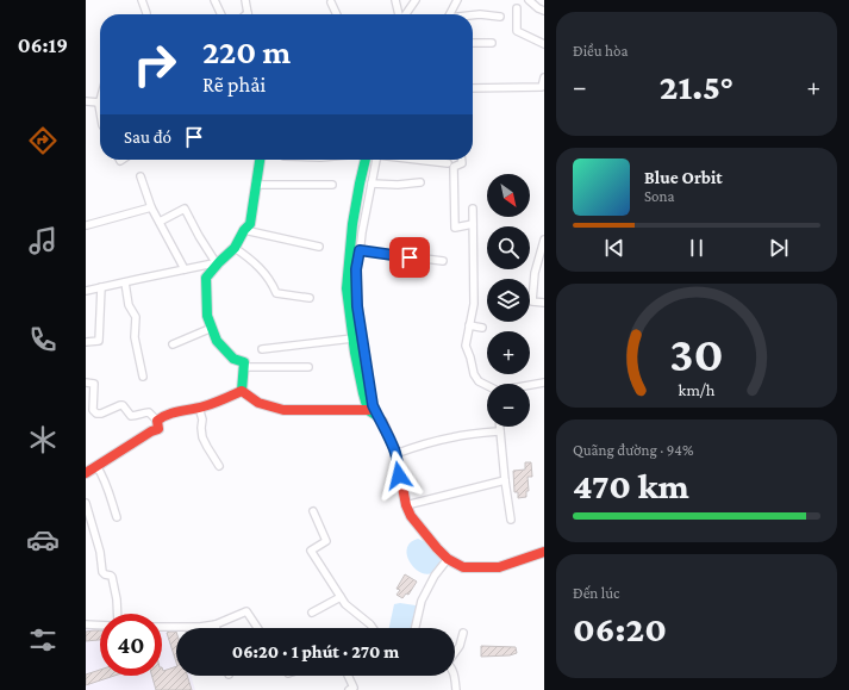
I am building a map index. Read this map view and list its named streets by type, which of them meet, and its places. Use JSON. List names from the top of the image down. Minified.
{"north":"bottom right","page":{"tabs":"06:19","tile":["Điều hòa",["Quãng đường · 94%","470 km"],["Đến lúc","06:20"]],"turn":["220 m","Rẽ phải"],"heat":["−","21.5°","+"],"then":"Sau đó","song":["Blue Orbit","Sona"],"map_buttons":["+","−"],"limit":"40","trip":"06:20 · 1 phút · 270 m","gauge":["30","km/h"]}}
